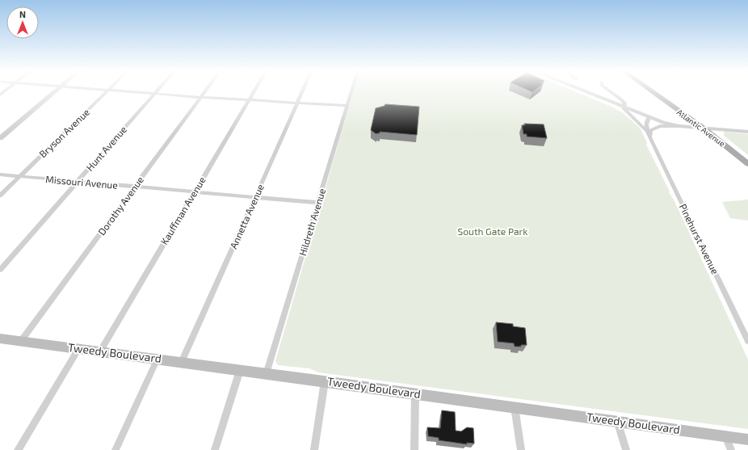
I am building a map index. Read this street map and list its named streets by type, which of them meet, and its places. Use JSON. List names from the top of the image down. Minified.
{"streets":{"main road":["Atlantic Avenue","Tweedy Boulevard"],"street":["Bryson Avenue","Hunt Avenue","Missouri Avenue","Dorothy Avenue","Kauffman Avenue","Annetta Avenue","Hildreth Avenue","Pinehurst Avenue"]},"crossings":[["Bryson Avenue","Missouri Avenue"],["Hunt Avenue","Missouri Avenue"],["Missouri Avenue","Dorothy Avenue"],["Missouri Avenue","Kauffman Avenue"],["Missouri Avenue","Annetta Avenue"],["Missouri Avenue","Hildreth Avenue"],["Dorothy Avenue","Tweedy Boulevard"],["Kauffman Avenue","Tweedy Boulevard"],["Annetta Avenue","Tweedy Boulevard"],["Hildreth Avenue","Tweedy Boulevard"]],"parks":["South Gate Park"],"north":"top"}
